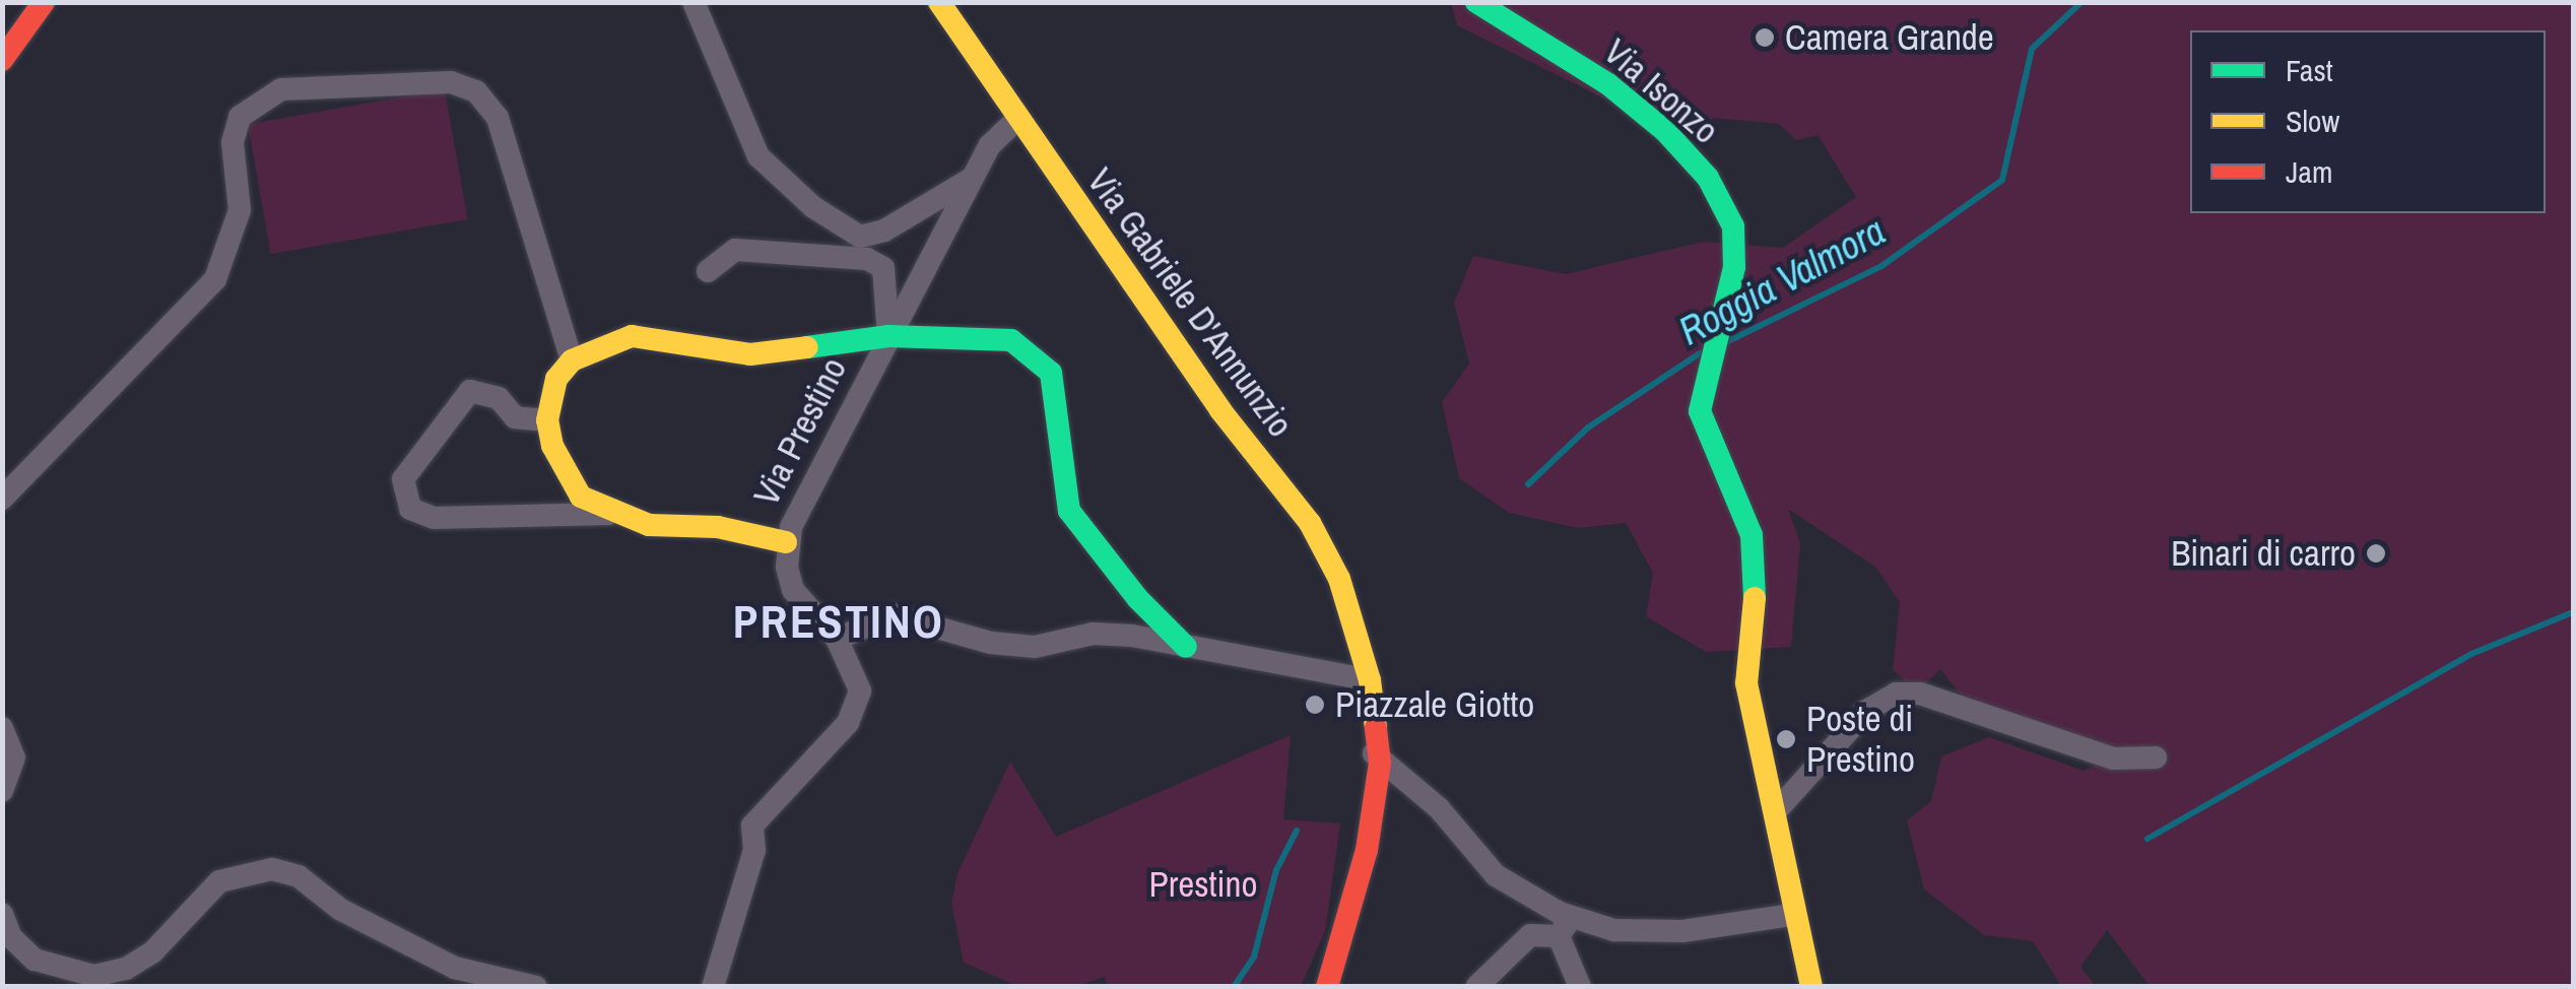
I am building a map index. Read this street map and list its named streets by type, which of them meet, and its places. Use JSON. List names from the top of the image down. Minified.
{"streets":{"main road":["Via Isonzo","Via Gabriele D'Annunzio"],"street":["Via Prestino"]},"crossings":[["Via Gabriele D'Annunzio","Via Prestino"]],"districts":["PRESTINO"],"water":["Roggia Valmora"],"parks":["Prestino"],"places":["Camera Grande","Binari di carro","Piazzale Giotto","Poste di Prestino"],"legend":["Fast","Slow","Jam"]}
